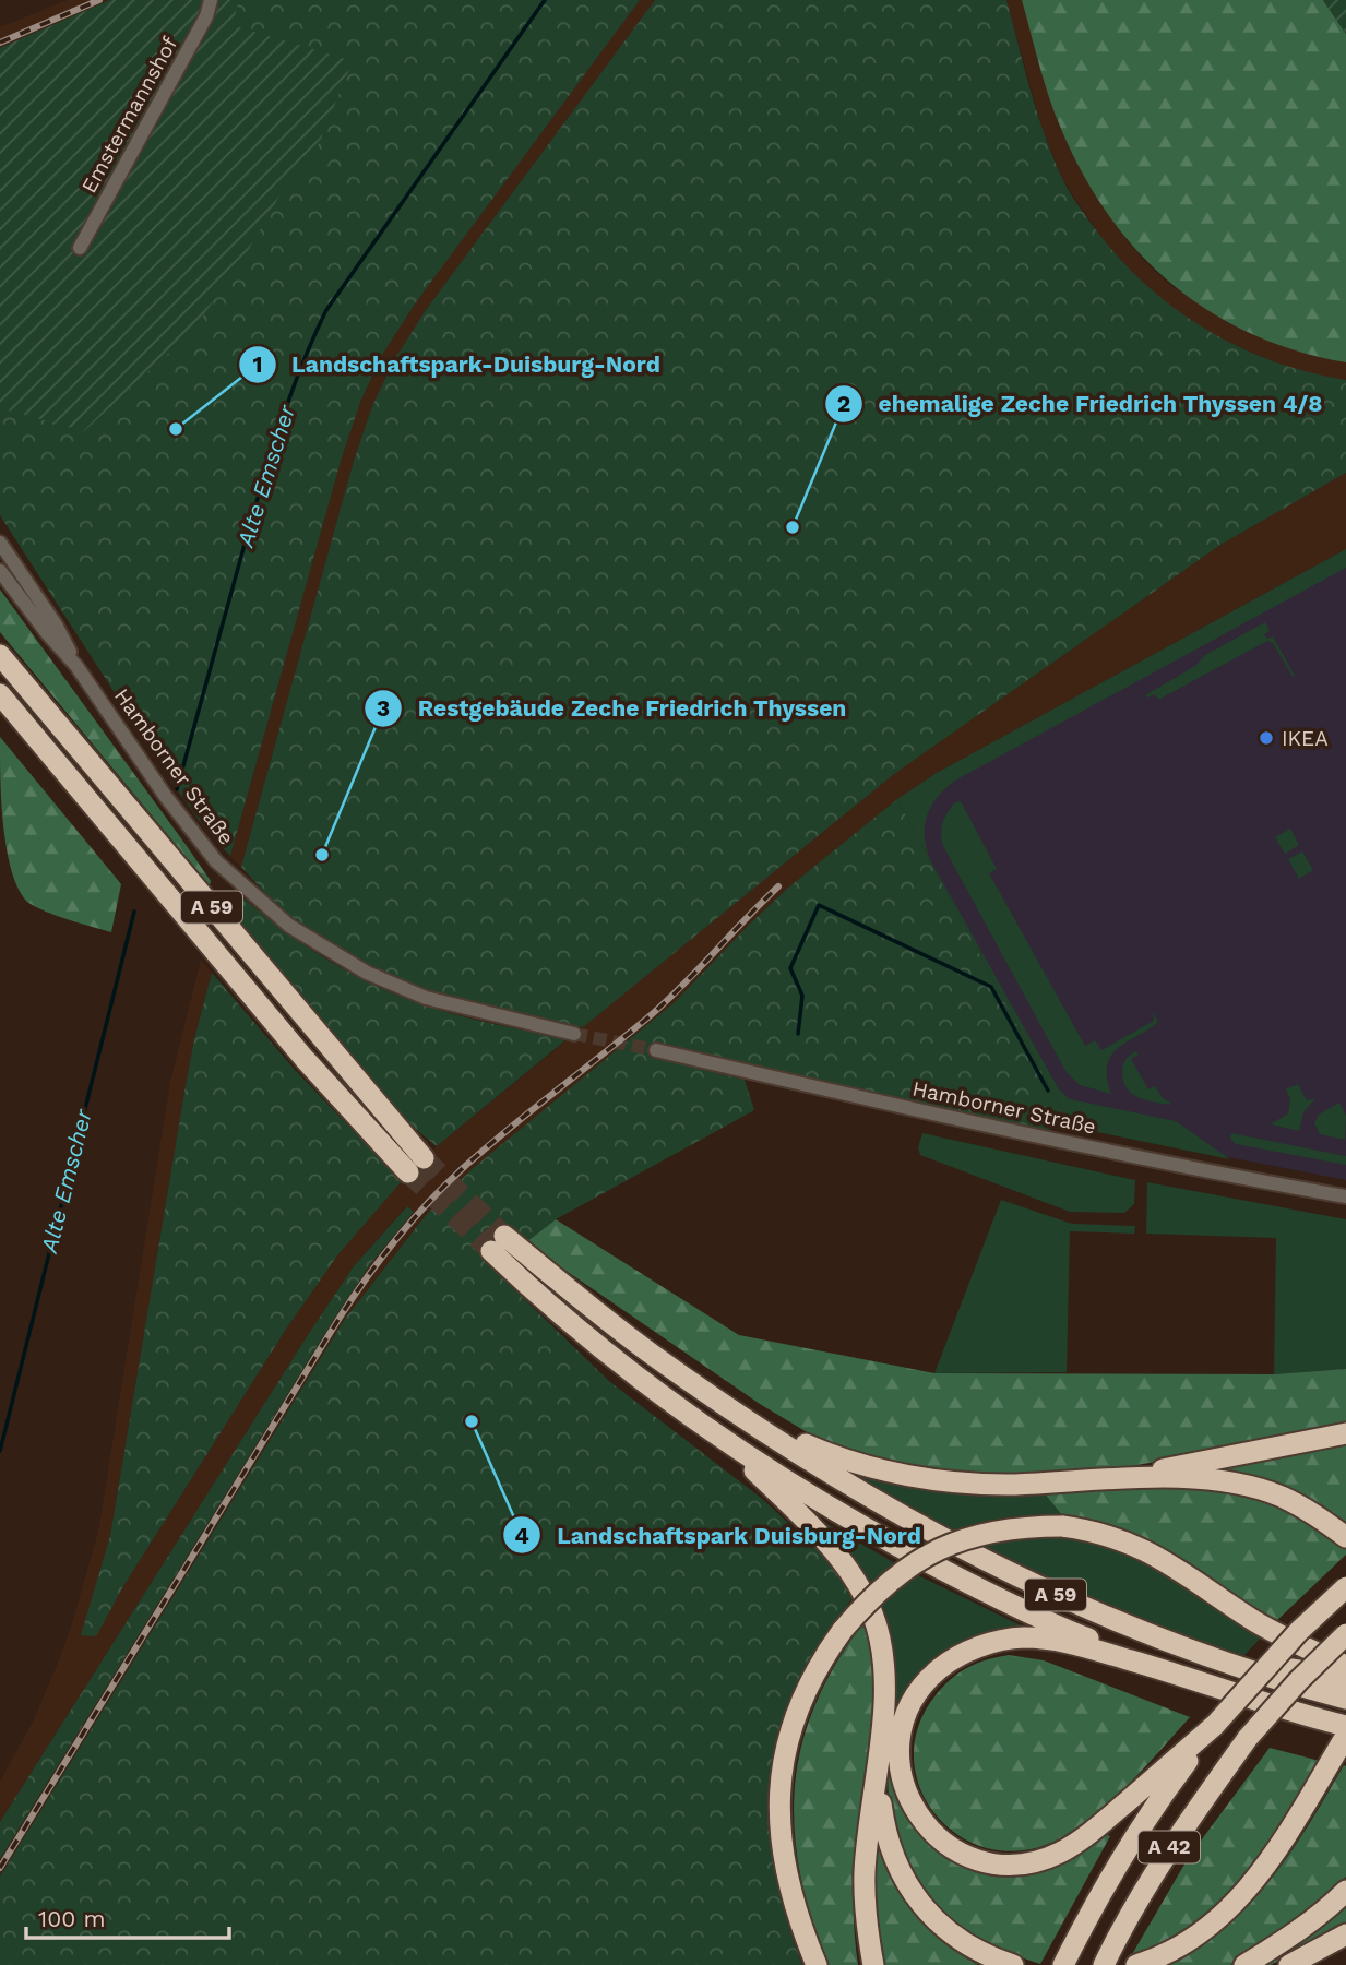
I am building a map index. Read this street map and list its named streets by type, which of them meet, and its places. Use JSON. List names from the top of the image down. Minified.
{"streets":{"highway":["A 59","A 42"],"street":["Emstermannshof","Hamborner Straße"]},"water":["Alte Emscher"],"places":["Landschaftspark-Duisburg-Nord","ehemalige Zeche Friedrich Thyssen 4/8","IKEA","Restgebäude Zeche Friedrich Thyssen","Landschaftspark Duisburg-Nord"],"scale_bar":"100 m"}
